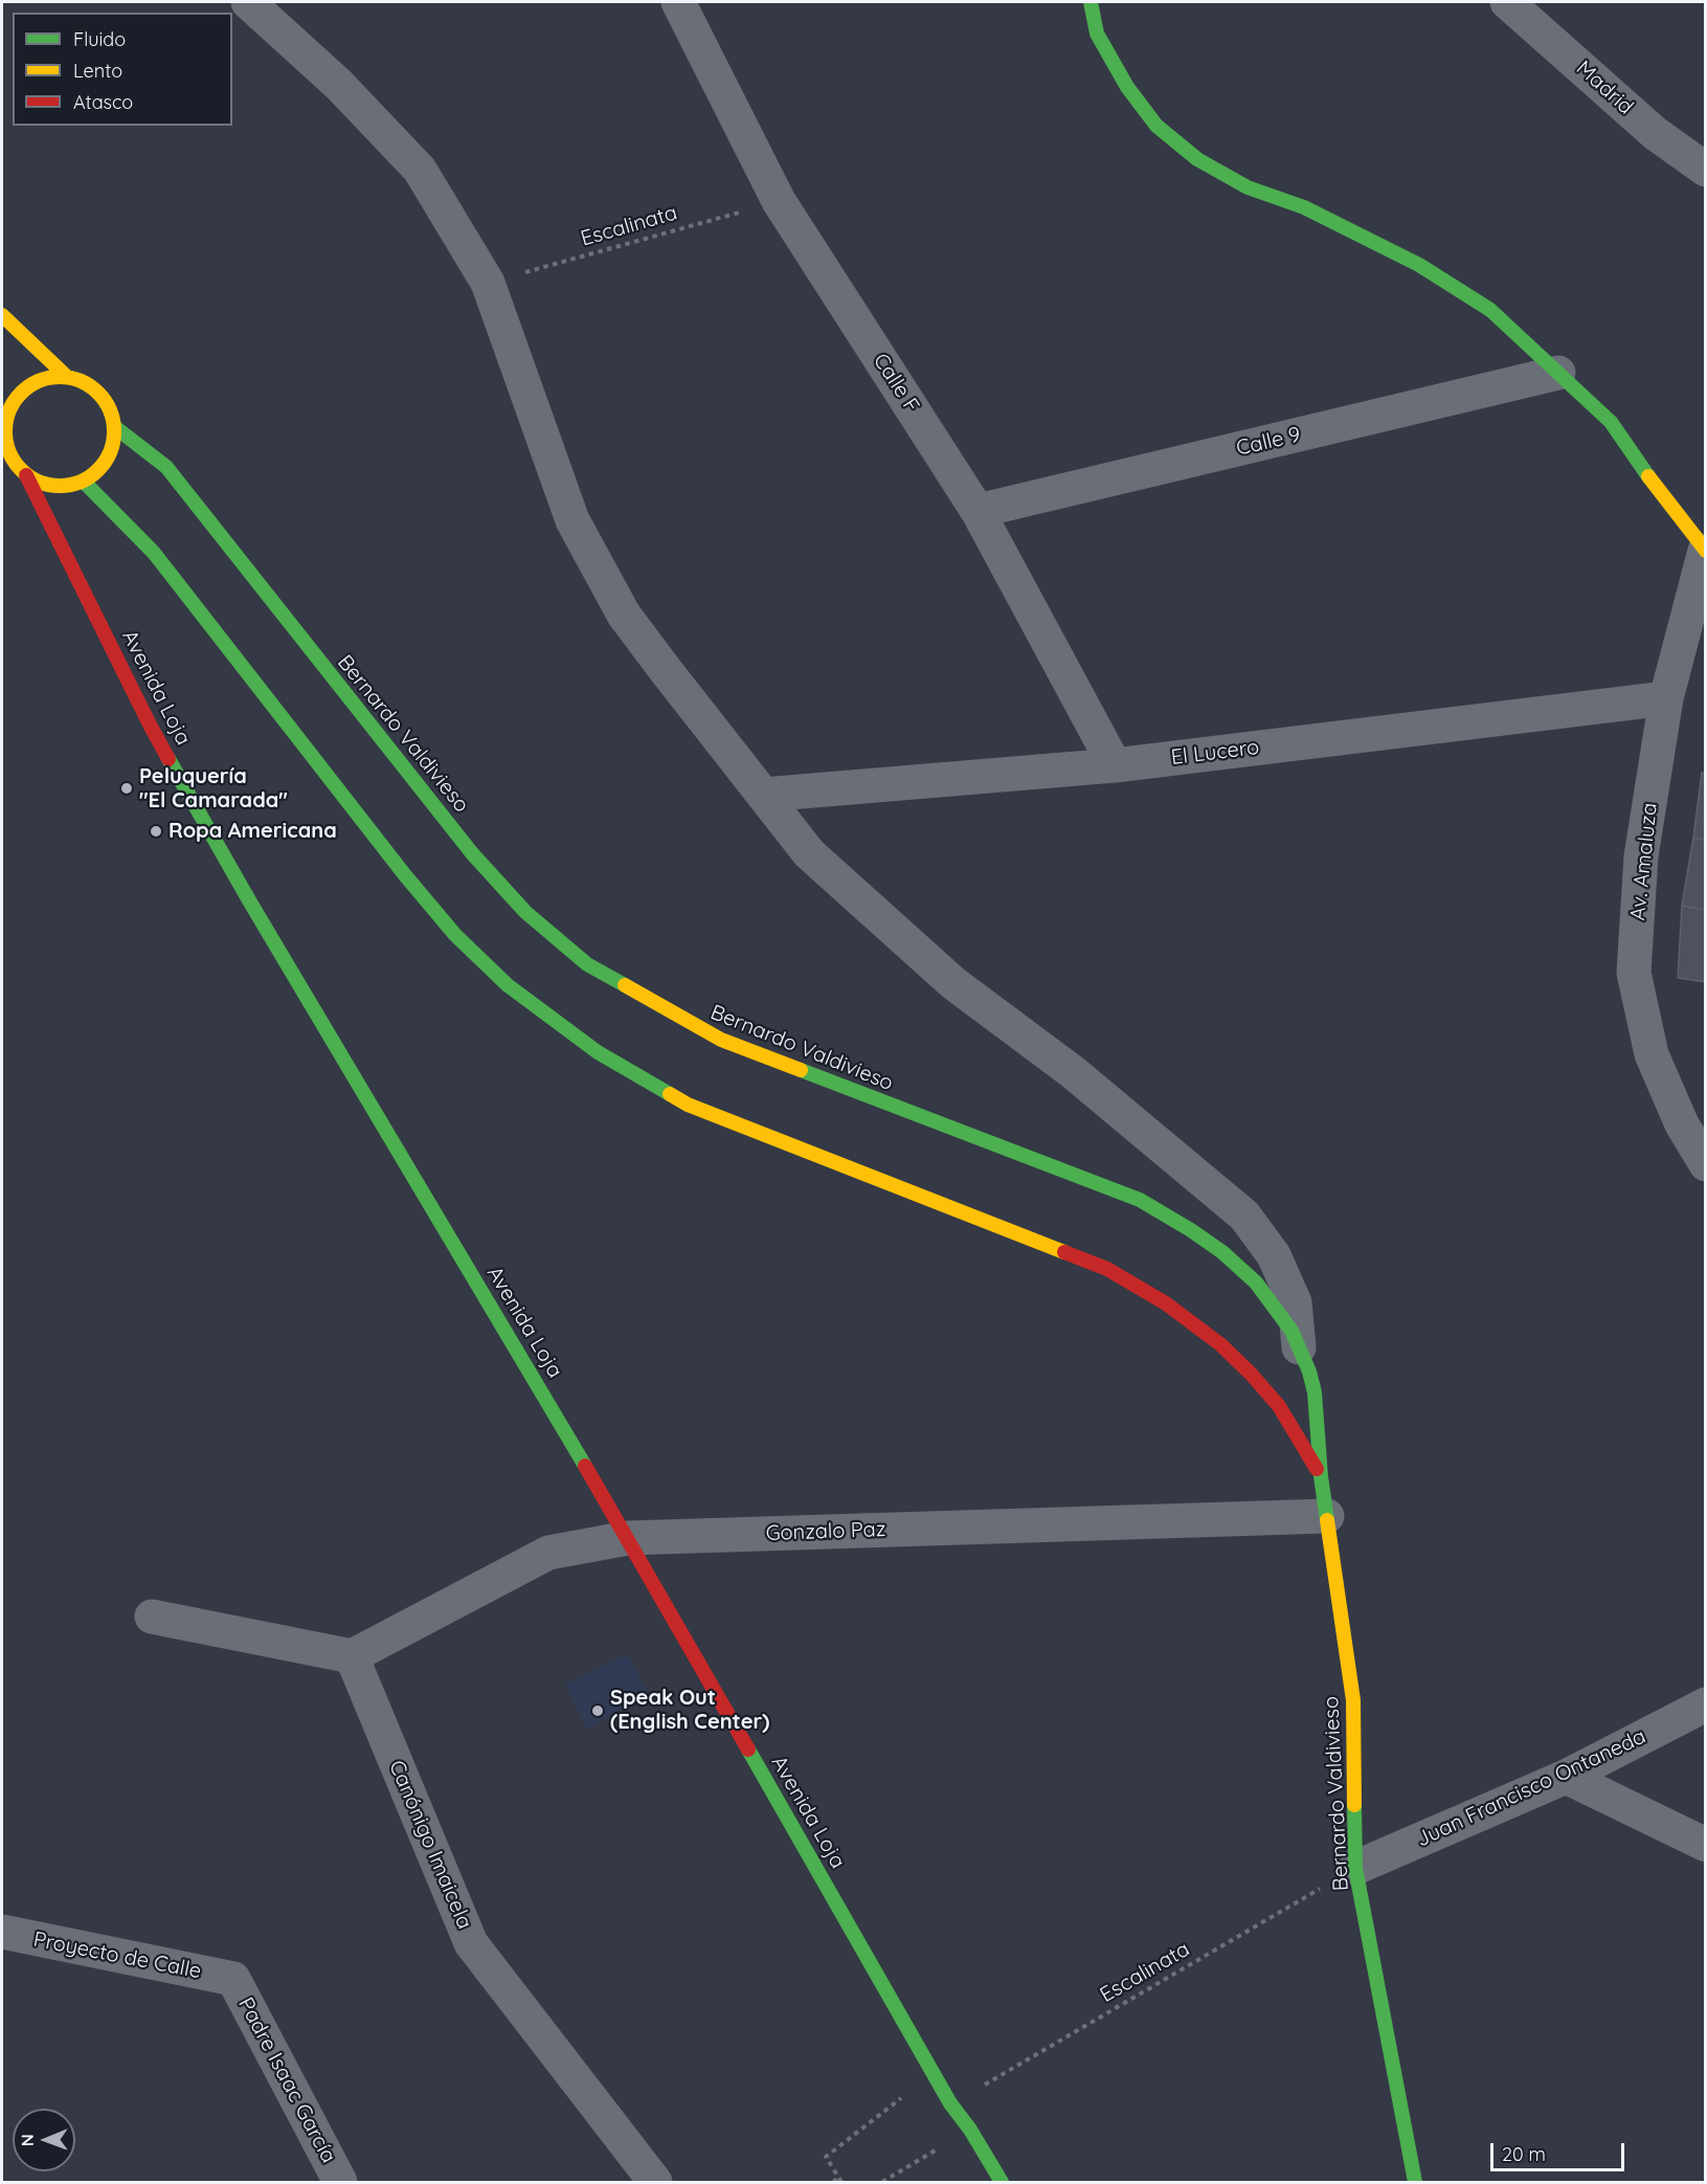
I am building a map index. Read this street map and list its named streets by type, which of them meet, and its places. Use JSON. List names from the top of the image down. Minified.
{"streets":{"street":["Madrid","Calle F","Calle 9","Avenida Loja","Bernardo Valdivieso","El Lucero","Av. Amaluza","Gonzalo Paz","Juan Francisco Ontaneda","Canónigo Imaicela","Proyecto de Calle","Padre Isaac García"],"path":["Escalinata"]},"crossings":[["Escalinata","Calle F"],["Escalinata","Avenida Loja"],["Escalinata","Bernardo Valdivieso"],["Escalinata","Juan Francisco Ontaneda"],["Calle F","Calle 9"],["Calle F","El Lucero"],["Avenida Loja","Bernardo Valdivieso"],["Avenida Loja","Gonzalo Paz"],["Bernardo Valdivieso","Gonzalo Paz"],["Bernardo Valdivieso","Juan Francisco Ontaneda"],["El Lucero","Av. Amaluza"],["Gonzalo Paz","Canónigo Imaicela"],["Proyecto de Calle","Padre Isaac García"]],"places":["Peluquería \"El Camarada\"","Ropa Americana","Speak Out (English Center)"],"legend":["Fluido","Lento","Atasco"],"scale_bar":"20 m","north":"left"}
